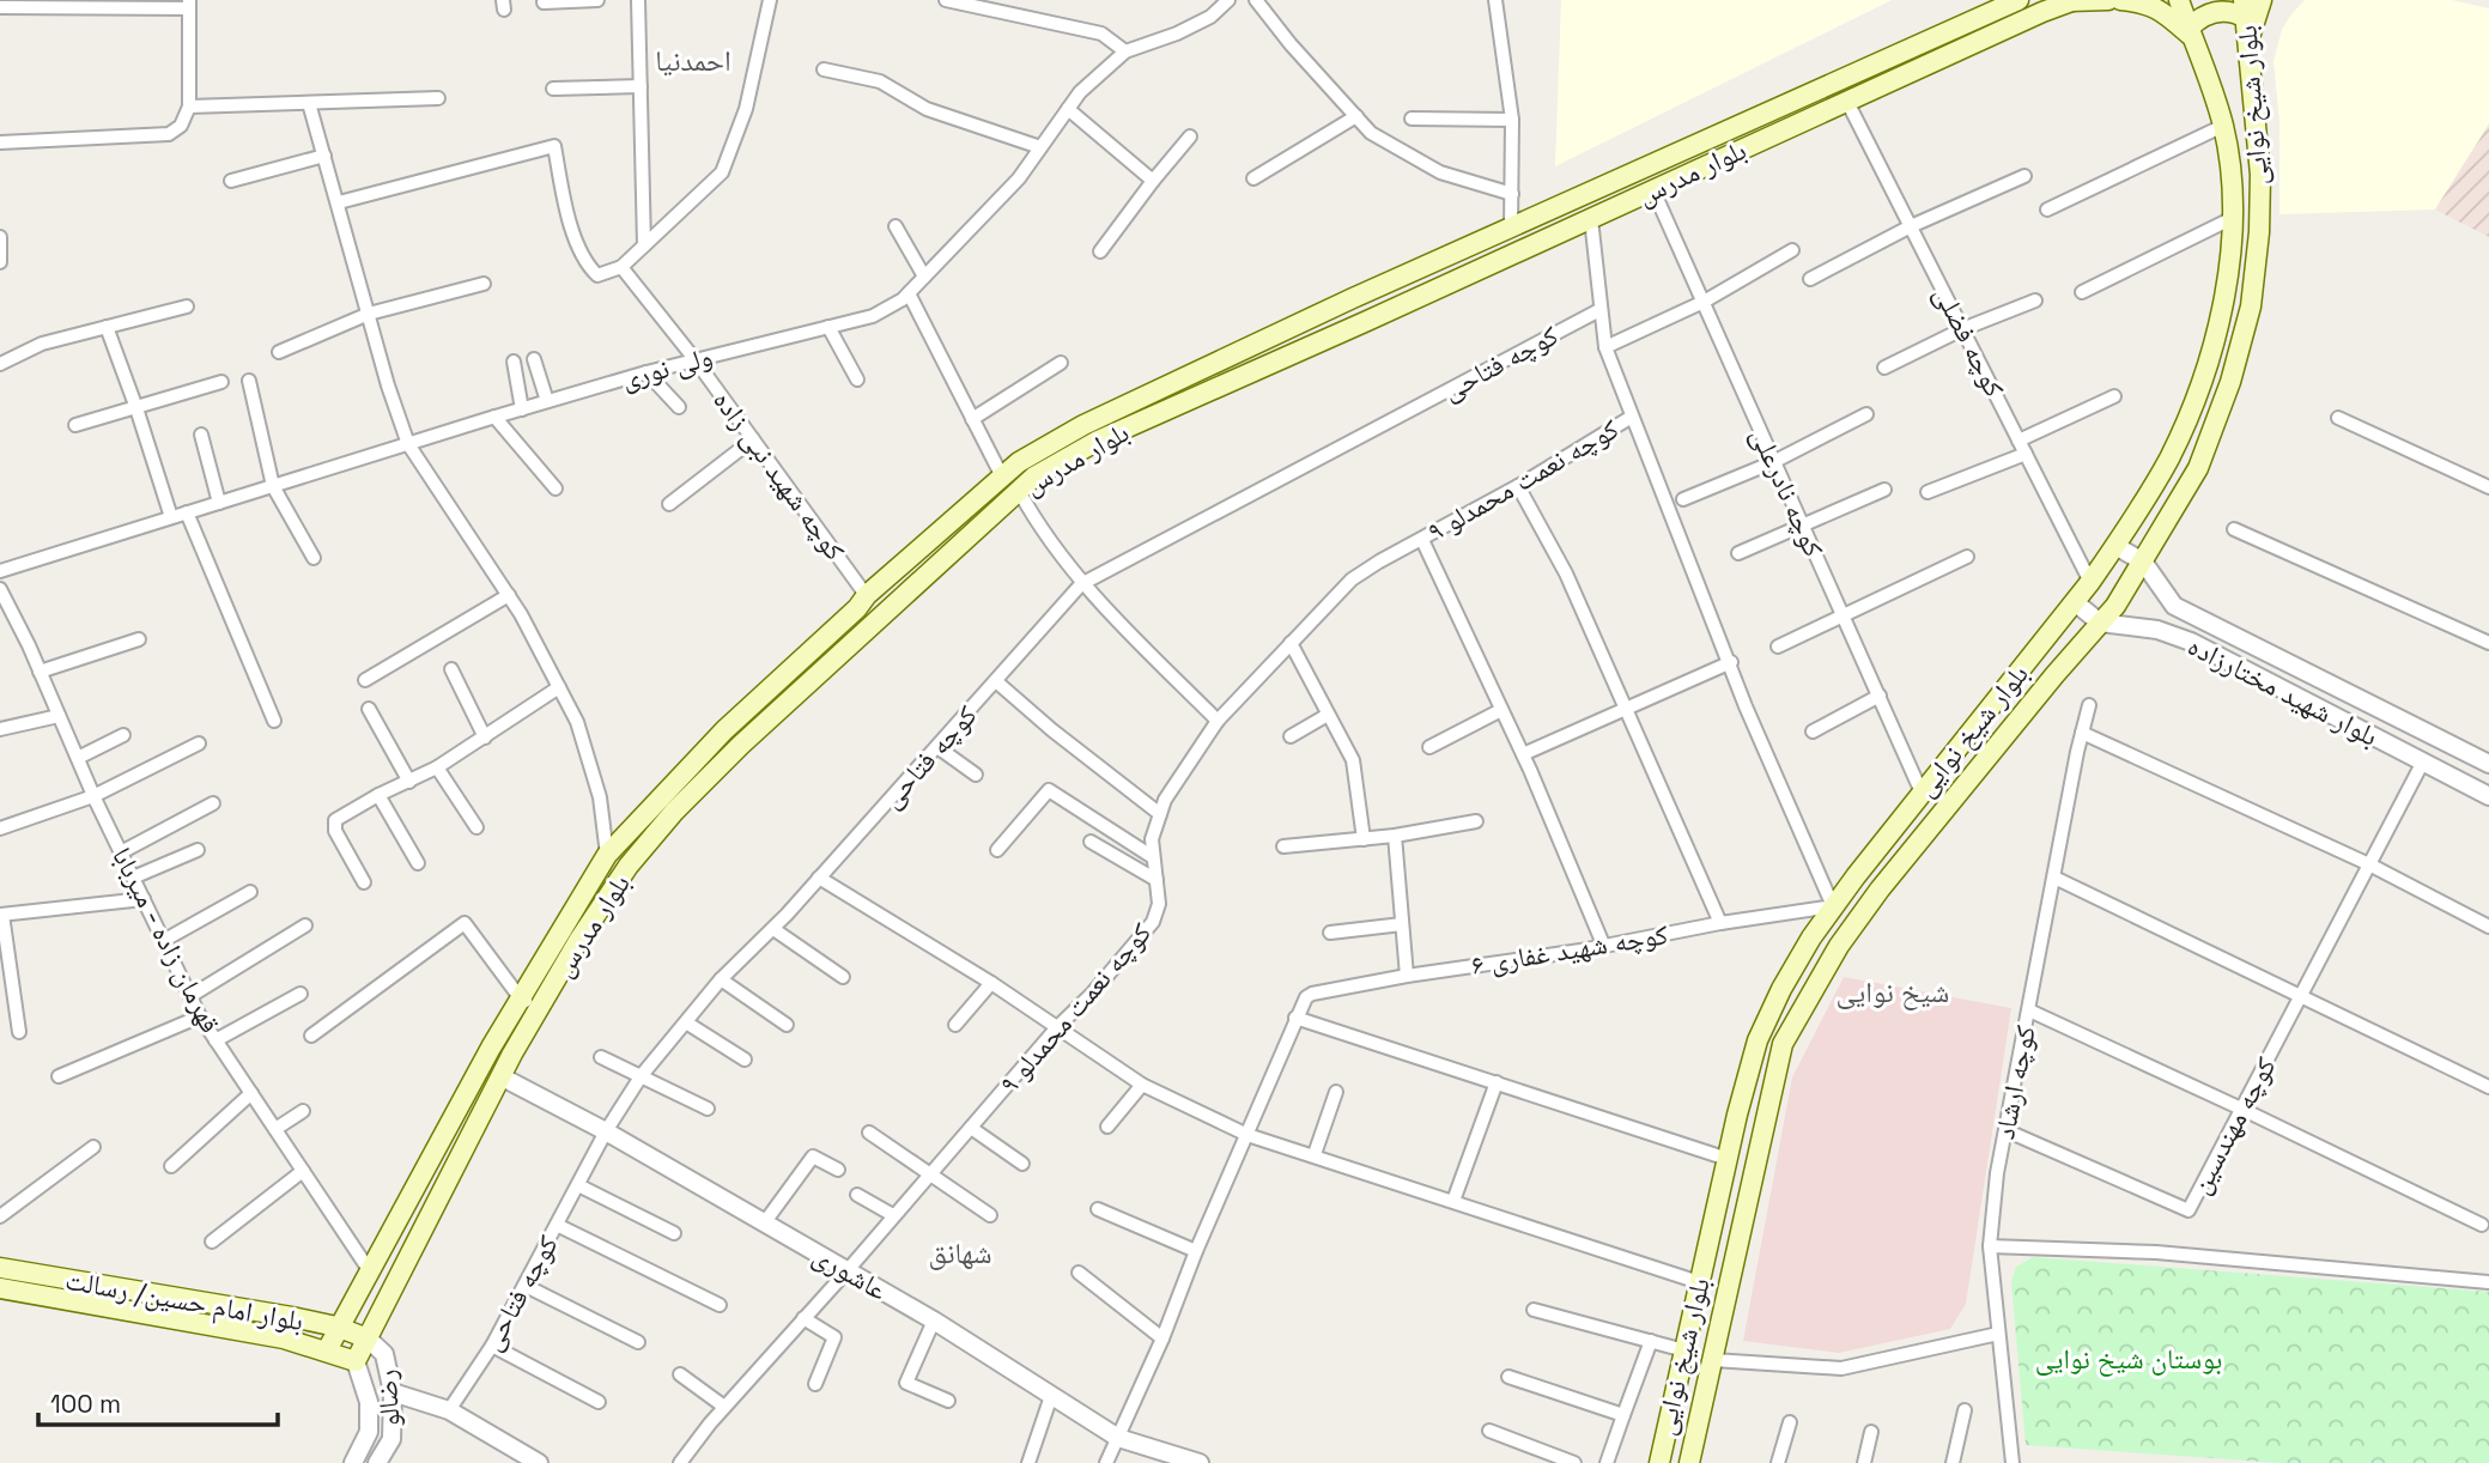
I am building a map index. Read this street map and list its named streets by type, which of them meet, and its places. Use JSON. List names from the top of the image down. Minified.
{"streets":{"main road":["بلوار شیخ نوایی","بلوار مدرس","بلوار امام حسین/ رسالت"],"street":["کوچه فضلی","کوچه فتاحی","ولی نوری","کوچه شهید نبی زاده","کوچه نعمت محمدلو ۹","کوچه نادرعلی","بلوار شهید مختارزاده","قهرمان زاده - میربابا","کوچه شهید غفاری ۶","کوچه ارشاد","کوچه مهندسین","عاشوری","رضالو"]},"crossings":[["بلوار شیخ نوایی","کوچه فضلی"],["بلوار شیخ نوایی","کوچه نادرعلی"],["بلوار شیخ نوایی","بلوار شهید مختارزاده"],["بلوار شیخ نوایی","کوچه شهید غفاری ۶"],["بلوار مدرس","کوچه فضلی"],["بلوار مدرس","کوچه شهید نبی زاده"],["بلوار مدرس","کوچه نادرعلی"],["بلوار مدرس","قهرمان زاده - میربابا"],["بلوار مدرس","عاشوری"],["بلوار مدرس","بلوار امام حسین/ رسالت"],["بلوار مدرس","رضالو"],["کوچه فتاحی","عاشوری"],["ولی نوری","کوچه شهید نبی زاده"],["کوچه نعمت محمدلو ۹","عاشوری"],["بلوار شهید مختارزاده","کوچه مهندسین"],["کوچه ارشاد","کوچه مهندسین"],["بلوار امام حسین/ رسالت","رضالو"]],"districts":["احمدنیا","شیخ نوایی","شهانق"],"parks":["بوستان شیخ نوایی"],"scale_bar":"100 m"}
